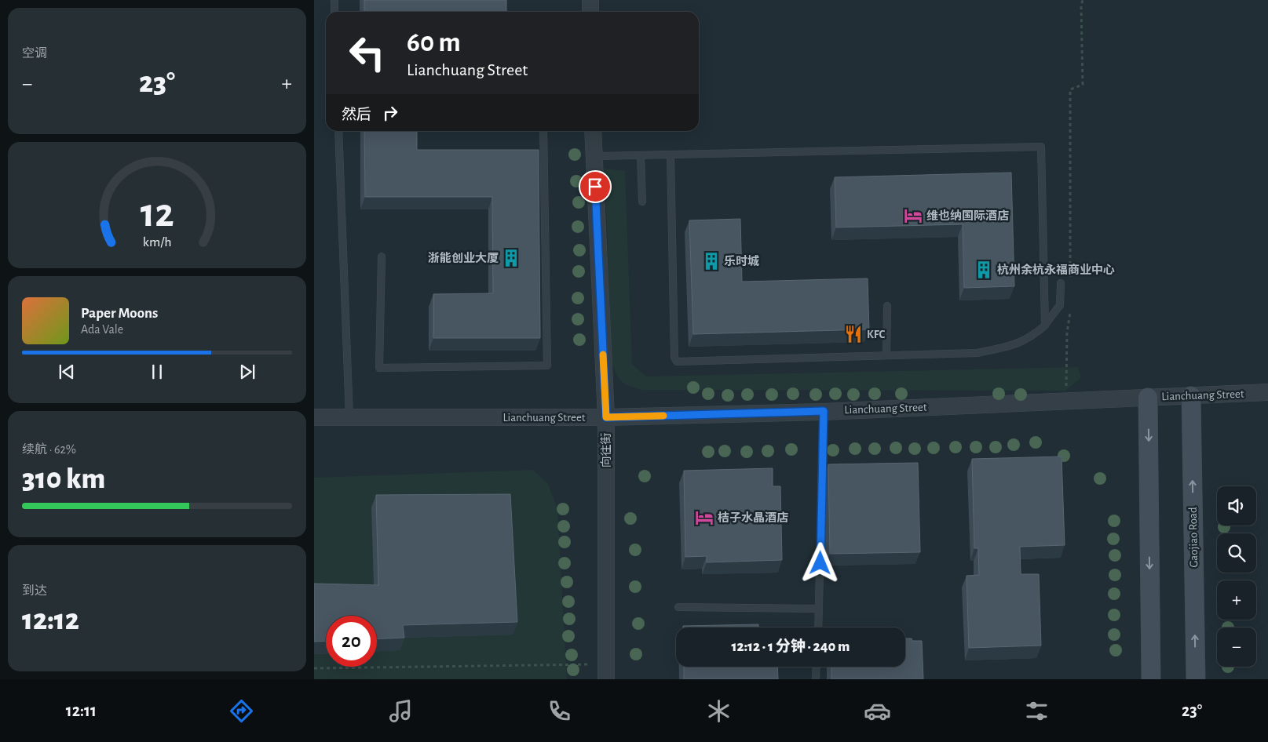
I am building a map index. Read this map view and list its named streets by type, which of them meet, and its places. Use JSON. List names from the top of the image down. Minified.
{"streets":{"main road":["Gaojiao Road"],"street":["Lianchuang Street","向往街"]},"crossings":[["Lianchuang Street","向往街"],["Lianchuang Street","Gaojiao Road"]],"places":{"hotel":["维也纳国际酒店","桔子水晶酒店"],"building":["浙能创业大厦","乐时城","杭州余杭永福商业中心"],"restaurant":["KFC"]},"page":{"tile":["空调",["续航 · 62%","310 km"],["到达","12:12"]],"turn":["60 m","Lianchuang Street"],"heat":["−","23°","+"],"then":"然后","song":["Paper Moons","Ada Vale"],"map_buttons":["+","−"],"limit":"20","trip":"12:12 · 1 分钟 · 240 m","tabs":["12:11","23°"],"gauge":["12","km/h"]}}
